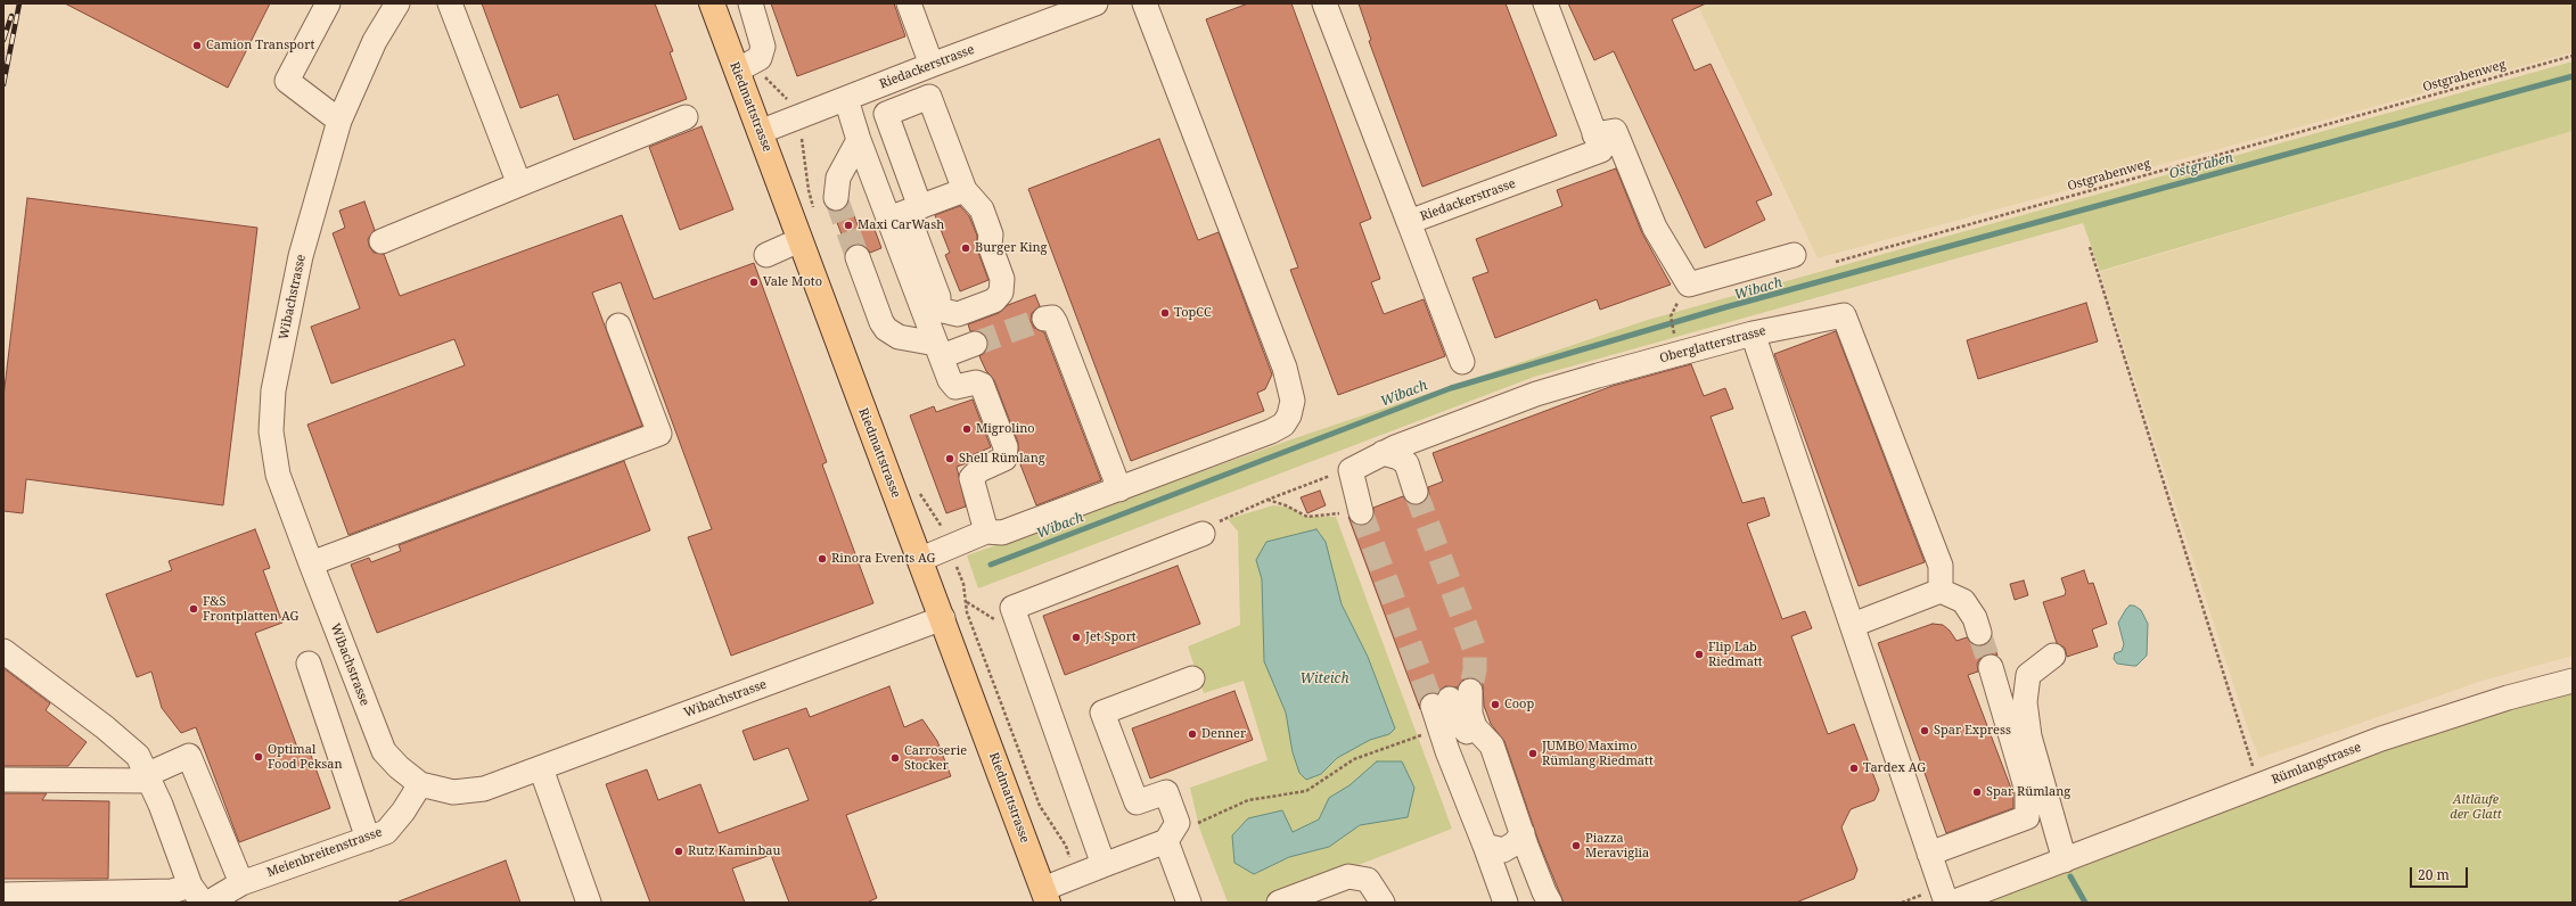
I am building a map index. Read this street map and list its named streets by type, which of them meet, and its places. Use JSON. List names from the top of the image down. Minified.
{"streets":{"main road":["Riedmattstrasse"],"street":["Riedackerstrasse","Wibachstrasse","Oberglatterstrasse","Rümlangstrasse","Meienbreitenstrasse"],"path":["Ostgrabenweg"]},"crossings":[["Riedackerstrasse","Riedmattstrasse"],["Riedmattstrasse","Wibachstrasse"],["Wibachstrasse","Meienbreitenstrasse"]],"water":["Ostgraben","Wibach","Witeich"],"parks":["Altläufe der Glatt"],"places":["Camion Transport","Maxi CarWash","Burger King","Vale Moto","TopCC","Migrolino","Shell Rümlang","Rinora Events AG","F&S Frontplatten AG","Jet Sport","Flip Lab Riedmatt","Coop","Spar Express","Denner","JUMBO Maximo Rümlang Riedmatt","Optimal Food Peksan","Carroserie Stocker","Tardex AG","Spar Rümlang","Piazza Meraviglia","Rutz Kaminbau"],"scale_bar":"20 m"}
